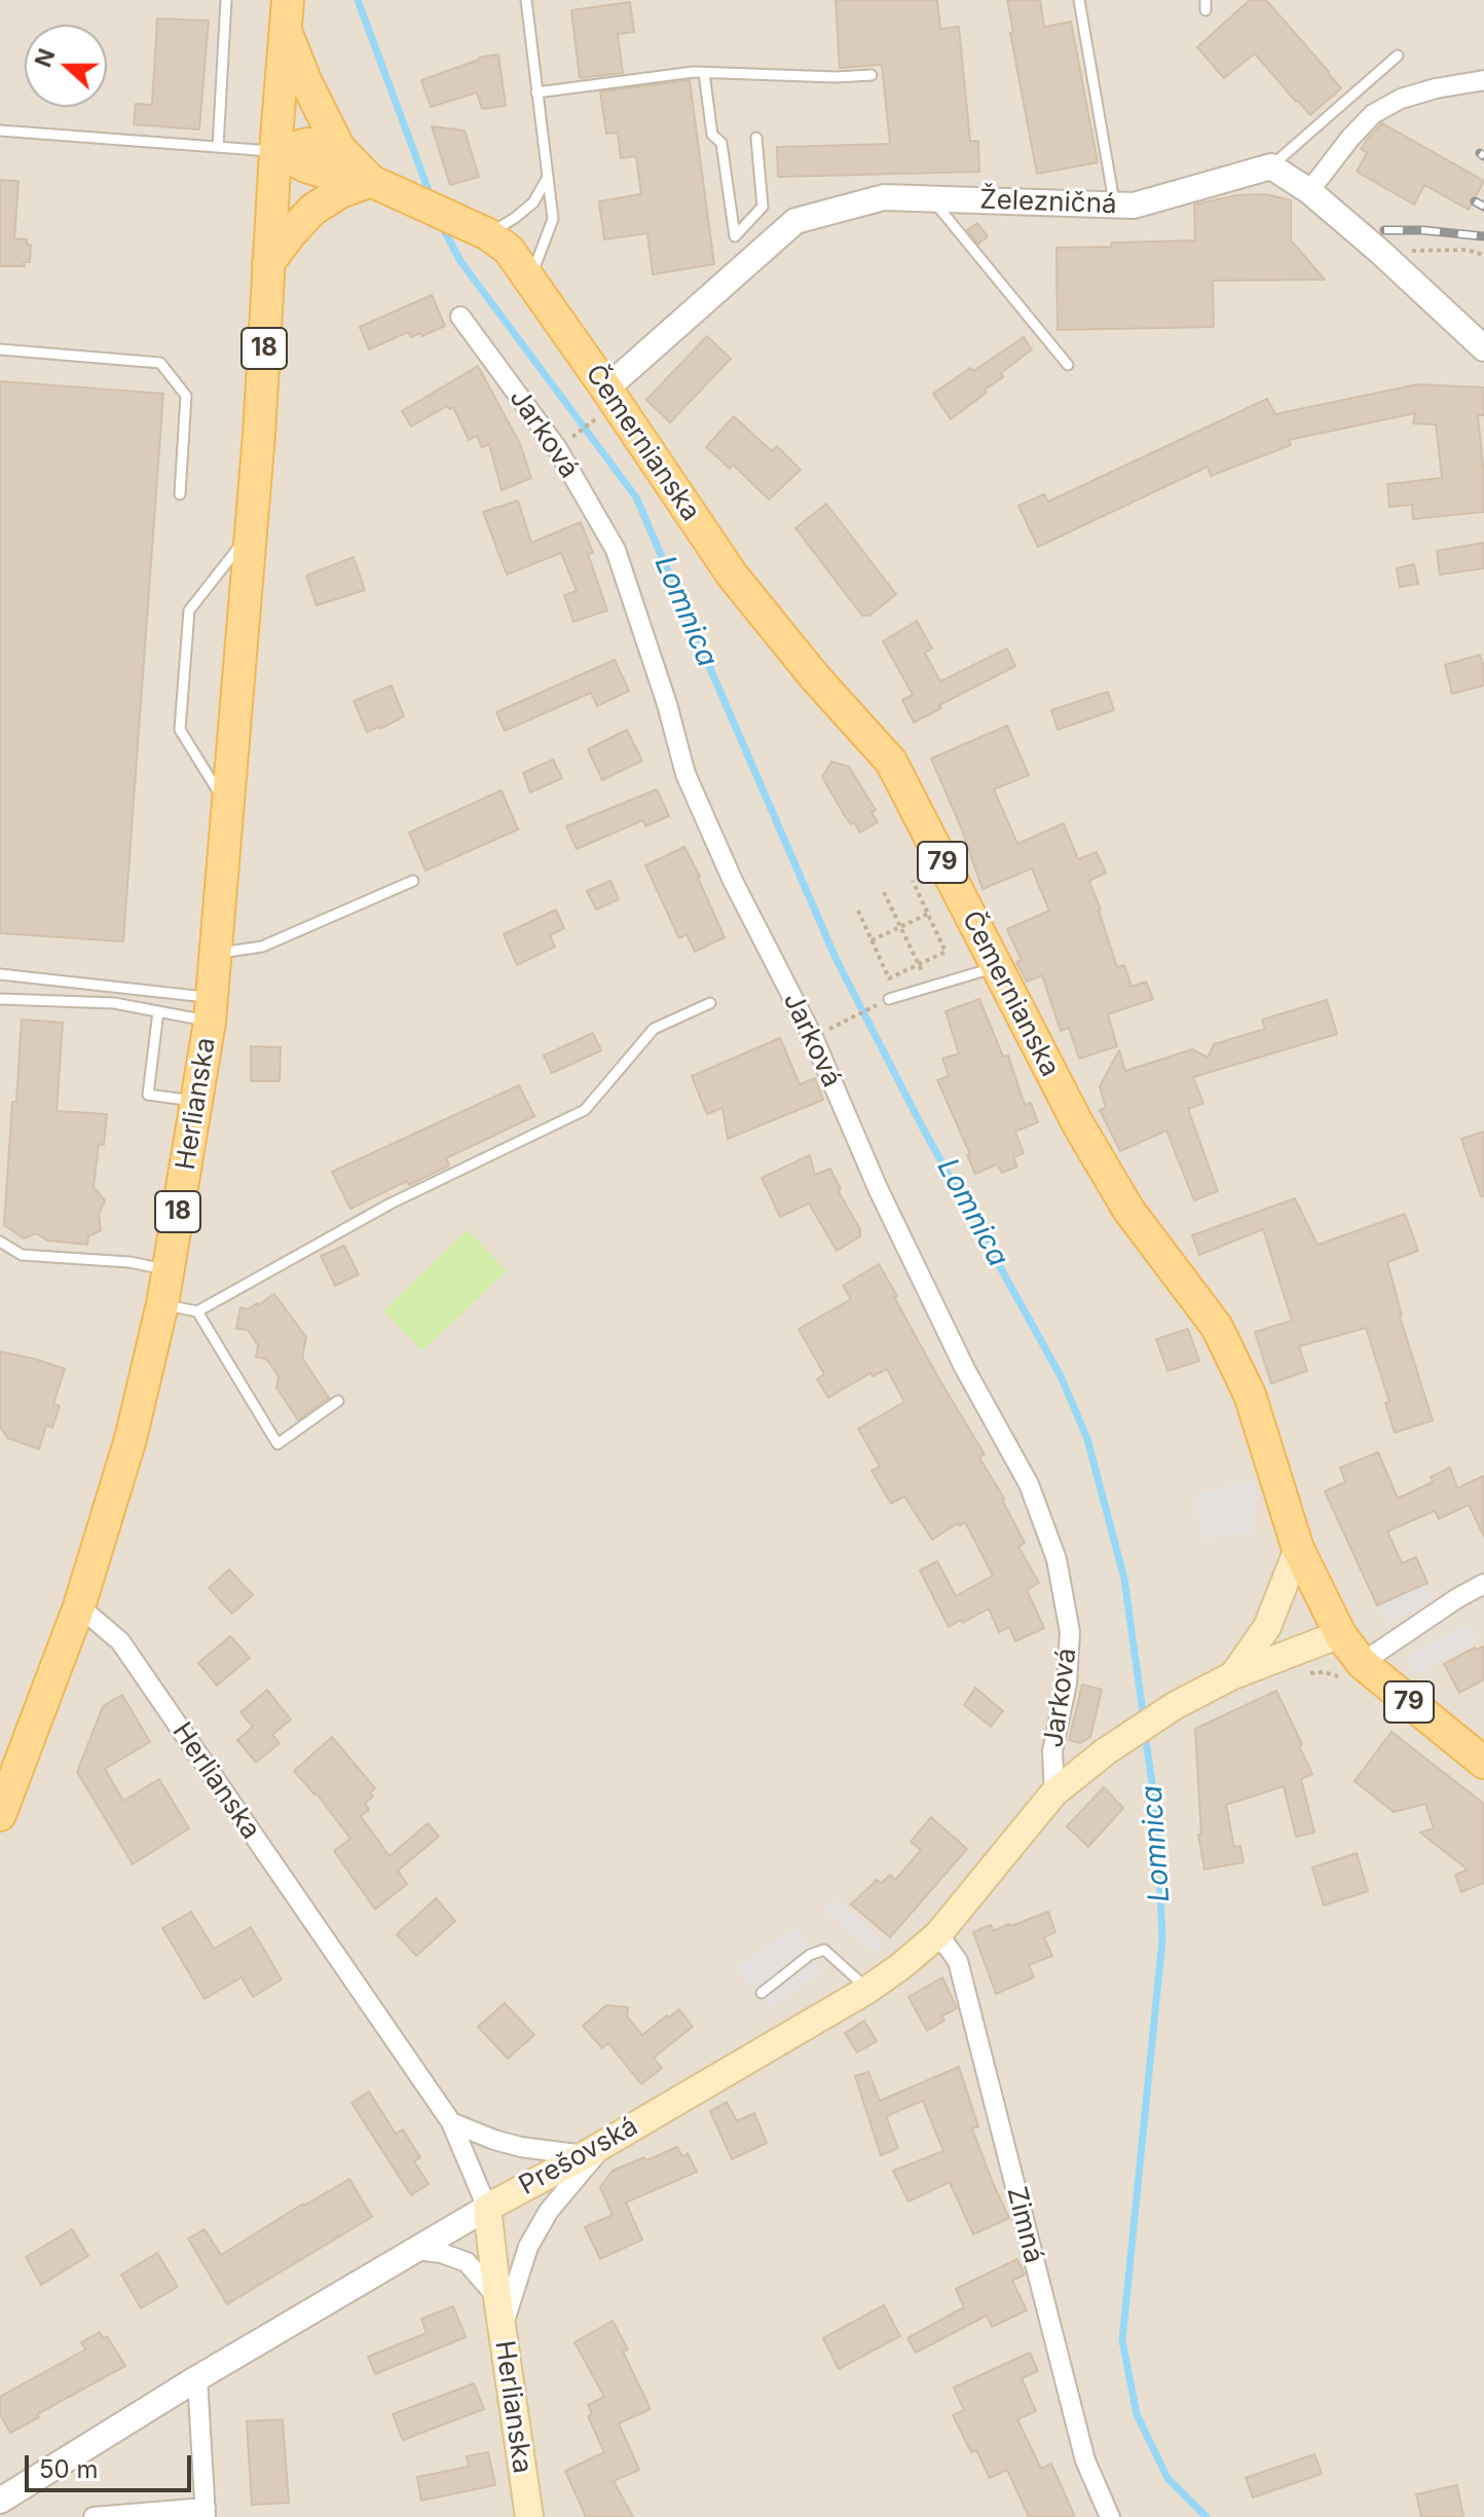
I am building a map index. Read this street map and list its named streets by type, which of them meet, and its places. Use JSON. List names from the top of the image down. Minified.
{"streets":{"main road":["18","Čemernianska","79","Herlianska","Prešovská"],"street":["Železničná","Jarková","Zimná"]},"crossings":[["Železničná","Čemernianska"],["18","Čemernianska"],["18","Herlianska"],["Jarková","Prešovská"],["Čemernianska","Prešovská"],["Herlianska","Prešovská"],["Prešovská","Zimná"]],"water":["Lomnica"],"scale_bar":"50 m","north":"left"}
